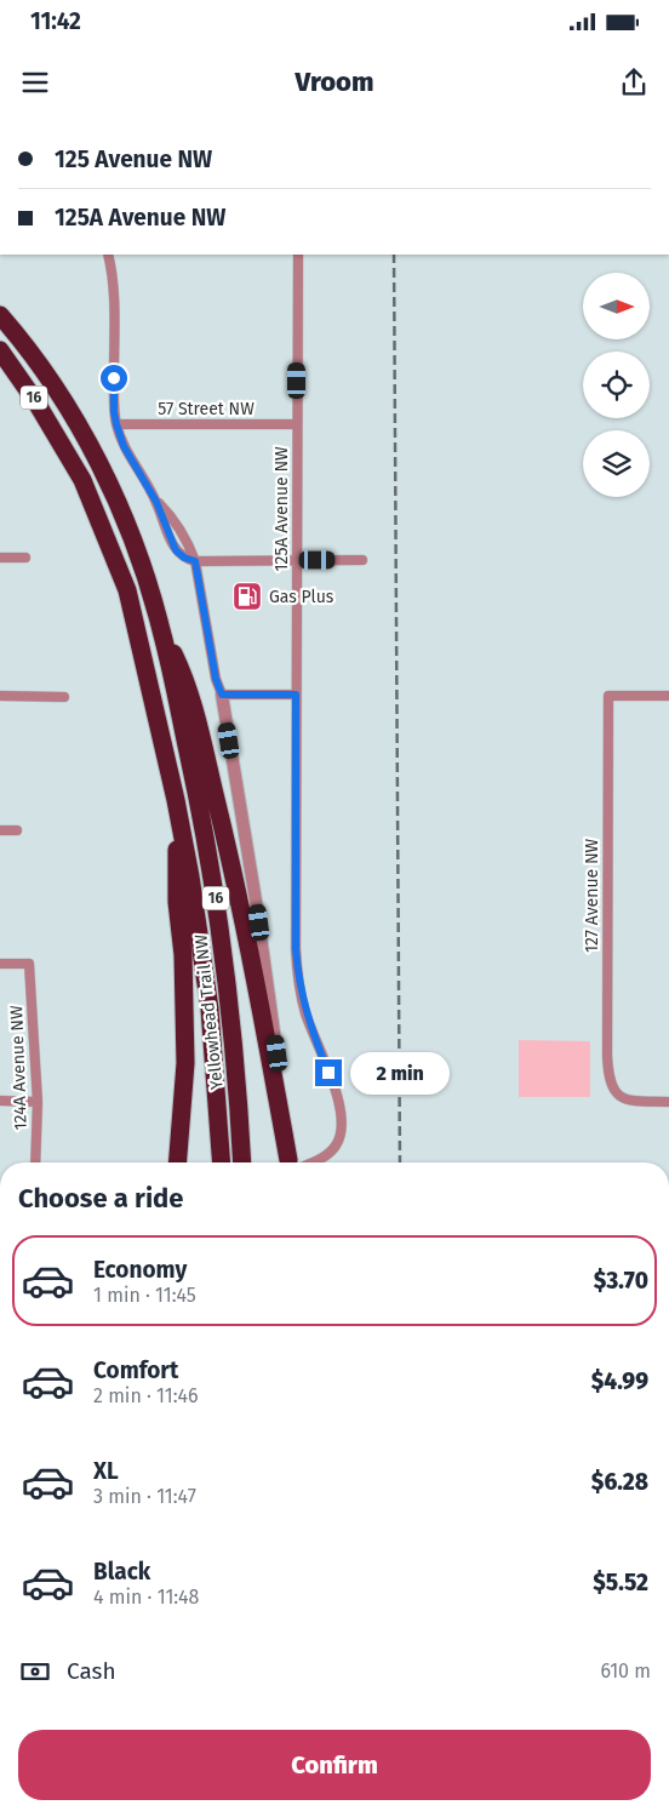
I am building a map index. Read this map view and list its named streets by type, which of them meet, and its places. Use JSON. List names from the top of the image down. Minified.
{"streets":{"highway":["16","Yellowhead Trail NW"],"street":["57 Street NW","125A Avenue NW","127 Avenue NW","124A Avenue NW"]},"crossings":[["57 Street NW","125A Avenue NW"]],"places":{"fuel station":["Gas Plus"]},"north":"right","page":{"status":"11:42","header":"Vroom","banner":["125 Avenue NW","125A Avenue NW"],"bubble":"2 min","heading":"Choose a ride","list":[{"name":"Economy","note":"1 min · 11:45","value":"$3.70"},{"name":"Comfort","note":"2 min · 11:46","value":"$4.99"},{"name":"XL","note":"3 min · 11:47","value":"$6.28"},{"name":"Black","note":"4 min · 11:48","value":"$5.52"}],"pay":["Cash","610 m"],"buttons":"Confirm"}}
